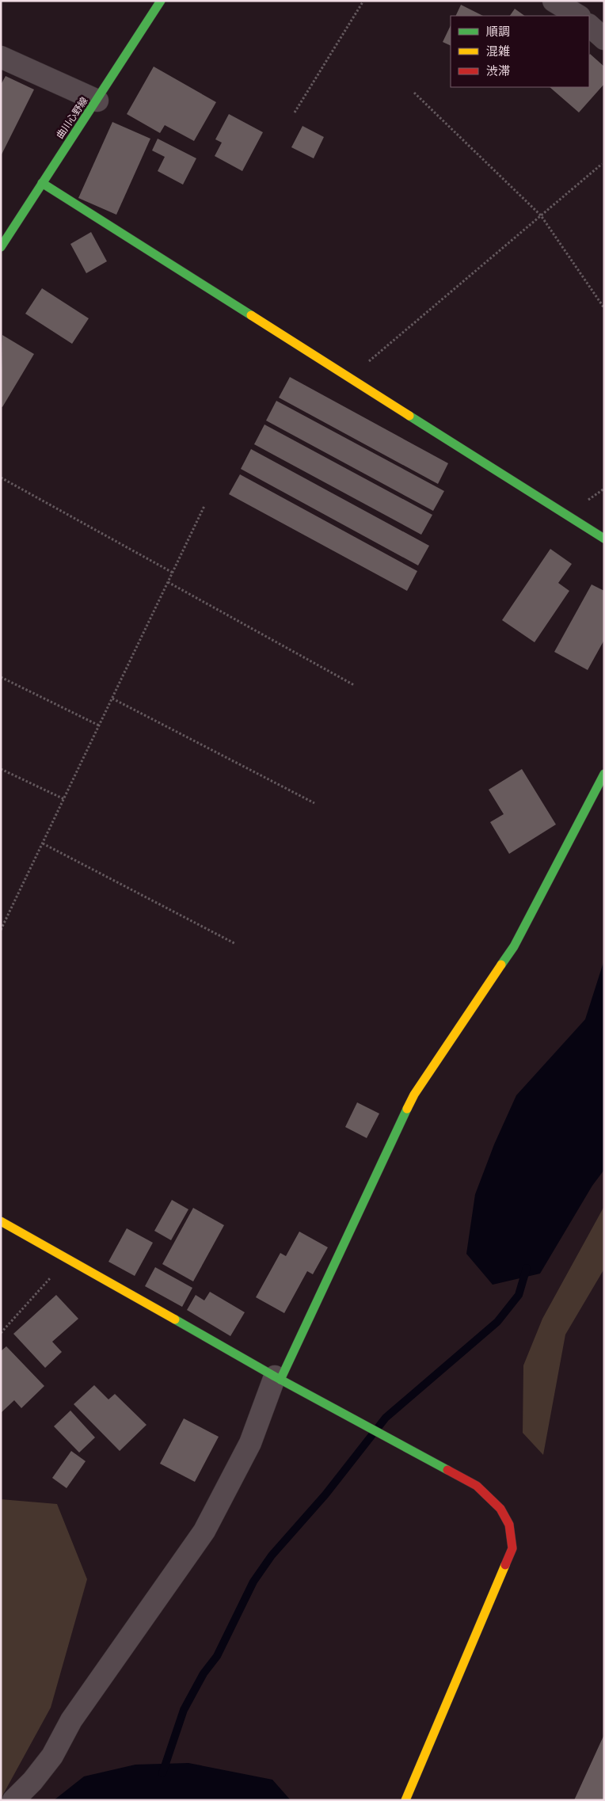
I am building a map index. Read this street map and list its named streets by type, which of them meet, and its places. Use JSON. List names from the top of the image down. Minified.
{"streets":{"street":["曲川心野線"]},"legend":["順調","混雑","渋滞"]}
